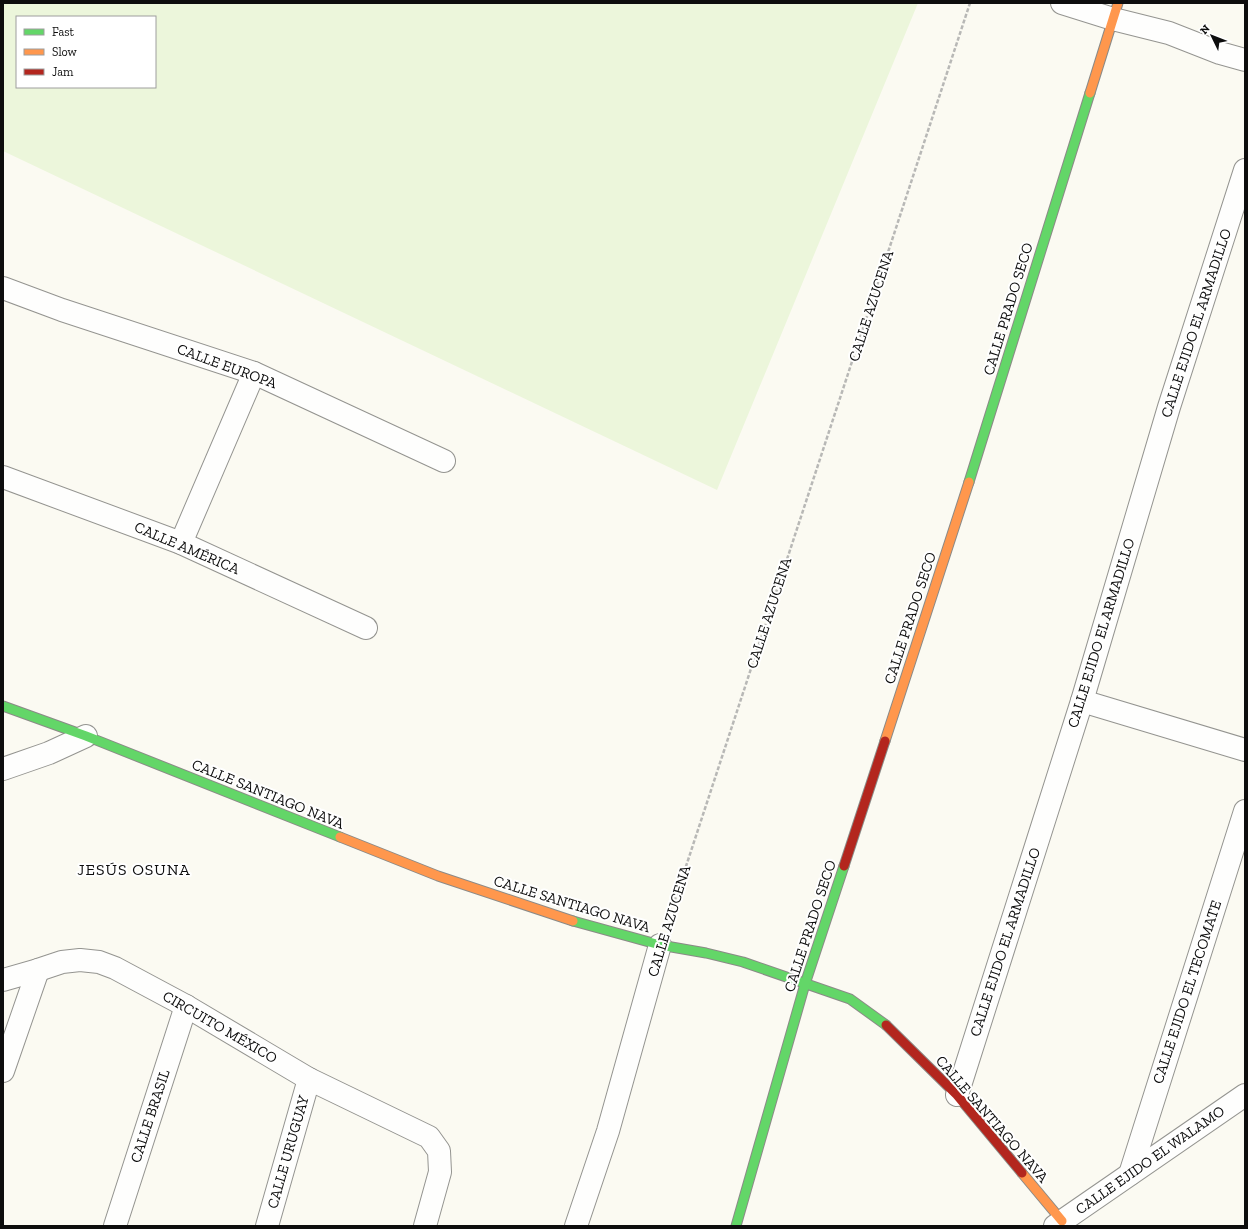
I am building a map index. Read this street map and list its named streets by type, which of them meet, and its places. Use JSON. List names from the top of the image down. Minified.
{"streets":{"street":["CALLE AZUCENA","CALLE PRADO SECO","CALLE EJIDO EL ARMADILLO","CALLE EUROPA","CALLE AMÉRICA","CALLE SANTIAGO NAVA","CALLE EJIDO EL TECOMATE","CIRCUITO MÉXICO","CALLE BRASIL","CALLE URUGUAY","CALLE EJIDO EL WALAMO"]},"crossings":[["CALLE AZUCENA","CALLE SANTIAGO NAVA"],["CALLE PRADO SECO","CALLE SANTIAGO NAVA"],["CALLE EJIDO EL ARMADILLO","CALLE SANTIAGO NAVA"],["CALLE SANTIAGO NAVA","CALLE EJIDO EL WALAMO"],["CALLE EJIDO EL TECOMATE","CALLE EJIDO EL WALAMO"],["CIRCUITO MÉXICO","CALLE BRASIL"],["CIRCUITO MÉXICO","CALLE URUGUAY"]],"districts":["JESÚS OSUNA"],"legend":["Fast","Slow","Jam"],"north":"top left"}
